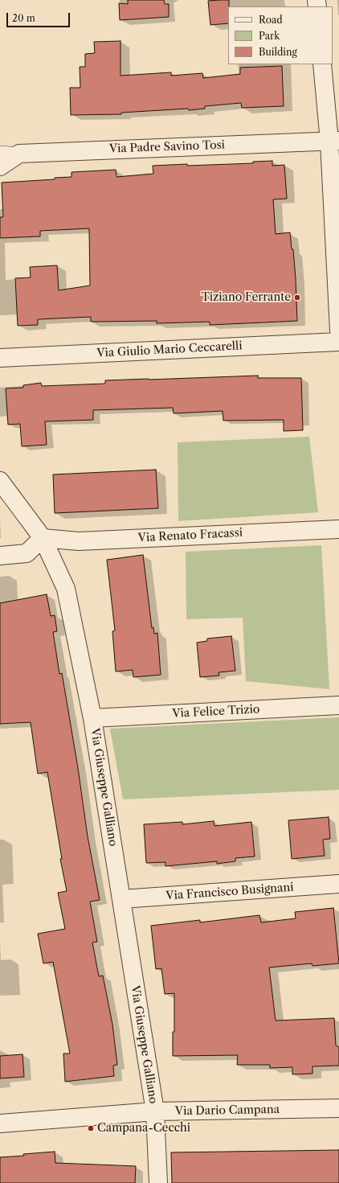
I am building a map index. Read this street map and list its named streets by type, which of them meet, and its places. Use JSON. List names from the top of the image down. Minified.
{"streets":{"street":["Via Padre Savino Tosi","Via Giulio Mario Ceccarelli","Via Renato Fracassi","Via Felice Trizio","Via Giuseppe Galliano","Via Francisco Busignani","Via Dario Campana"]},"crossings":[["Via Renato Fracassi","Via Giuseppe Galliano"],["Via Felice Trizio","Via Giuseppe Galliano"],["Via Giuseppe Galliano","Via Francisco Busignani"],["Via Giuseppe Galliano","Via Dario Campana"]],"places":["Tiziano Ferrante","Campana-Cecchi"],"legend":["Road","Park","Building"],"scale_bar":"20 m"}
